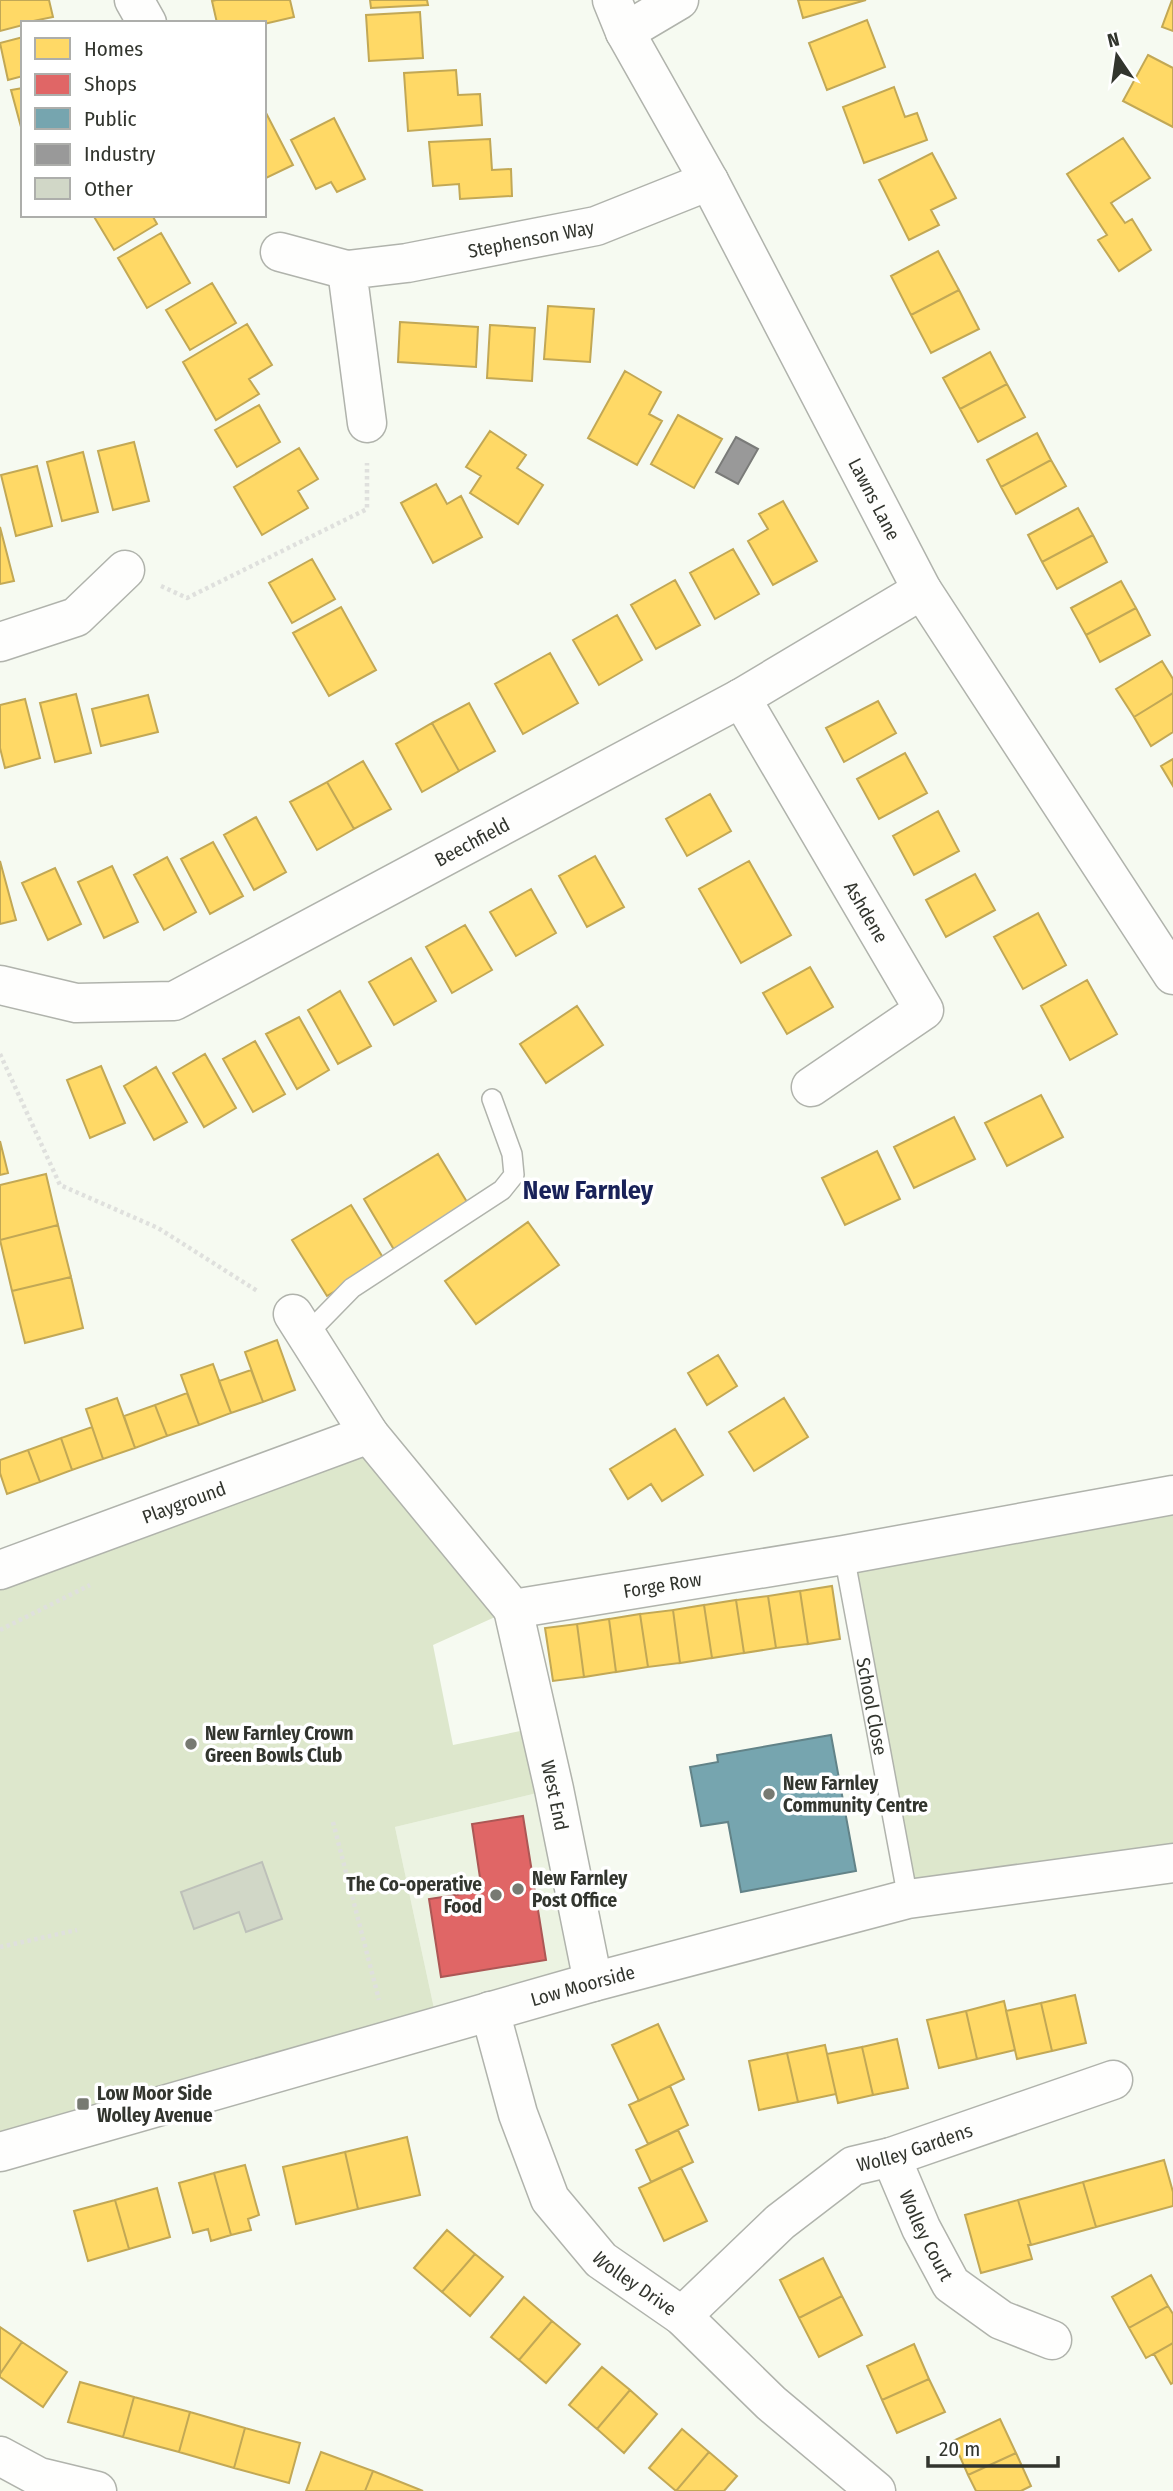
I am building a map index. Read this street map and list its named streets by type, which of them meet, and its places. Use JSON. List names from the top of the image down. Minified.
{"streets":{"street":["Stephenson Way","Lawns Lane","Beechfield","Ashdene","Playground","Forge Row","West End","Low Moorside","Wolley Gardens","Wolley Court","Wolley Drive"],"lane":["School Close"]},"crossings":[["Stephenson Way","Lawns Lane"],["Lawns Lane","Beechfield"],["Beechfield","Ashdene"],["Forge Row","School Close"],["Forge Row","West End"],["School Close","Low Moorside"],["West End","Low Moorside"],["Low Moorside","Wolley Drive"],["Wolley Gardens","Wolley Court"],["Wolley Gardens","Wolley Drive"]],"districts":["New Farnley"],"places":{"other":["New Farnley Crown Green Bowls Club","New Farnley Community Centre","New Farnley Post Office","The Co-operative Food"],"transit":["Low Moor Side Wolley Avenue"]},"legend":["Homes","Shops","Public","Industry","Other"],"scale_bar":"20 m","north":"top"}
